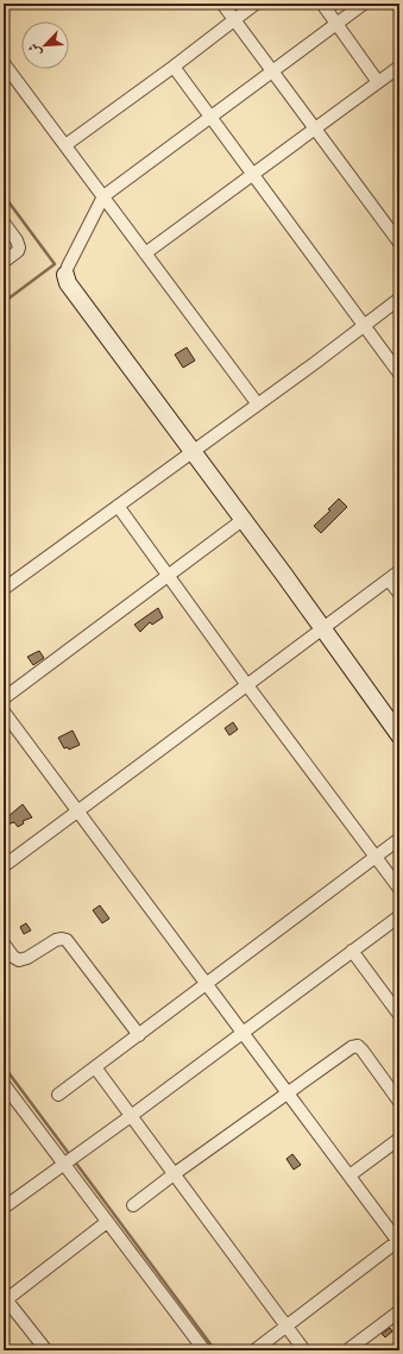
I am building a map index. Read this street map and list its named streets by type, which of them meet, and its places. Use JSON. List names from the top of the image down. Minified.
{"north":"bottom left"}
